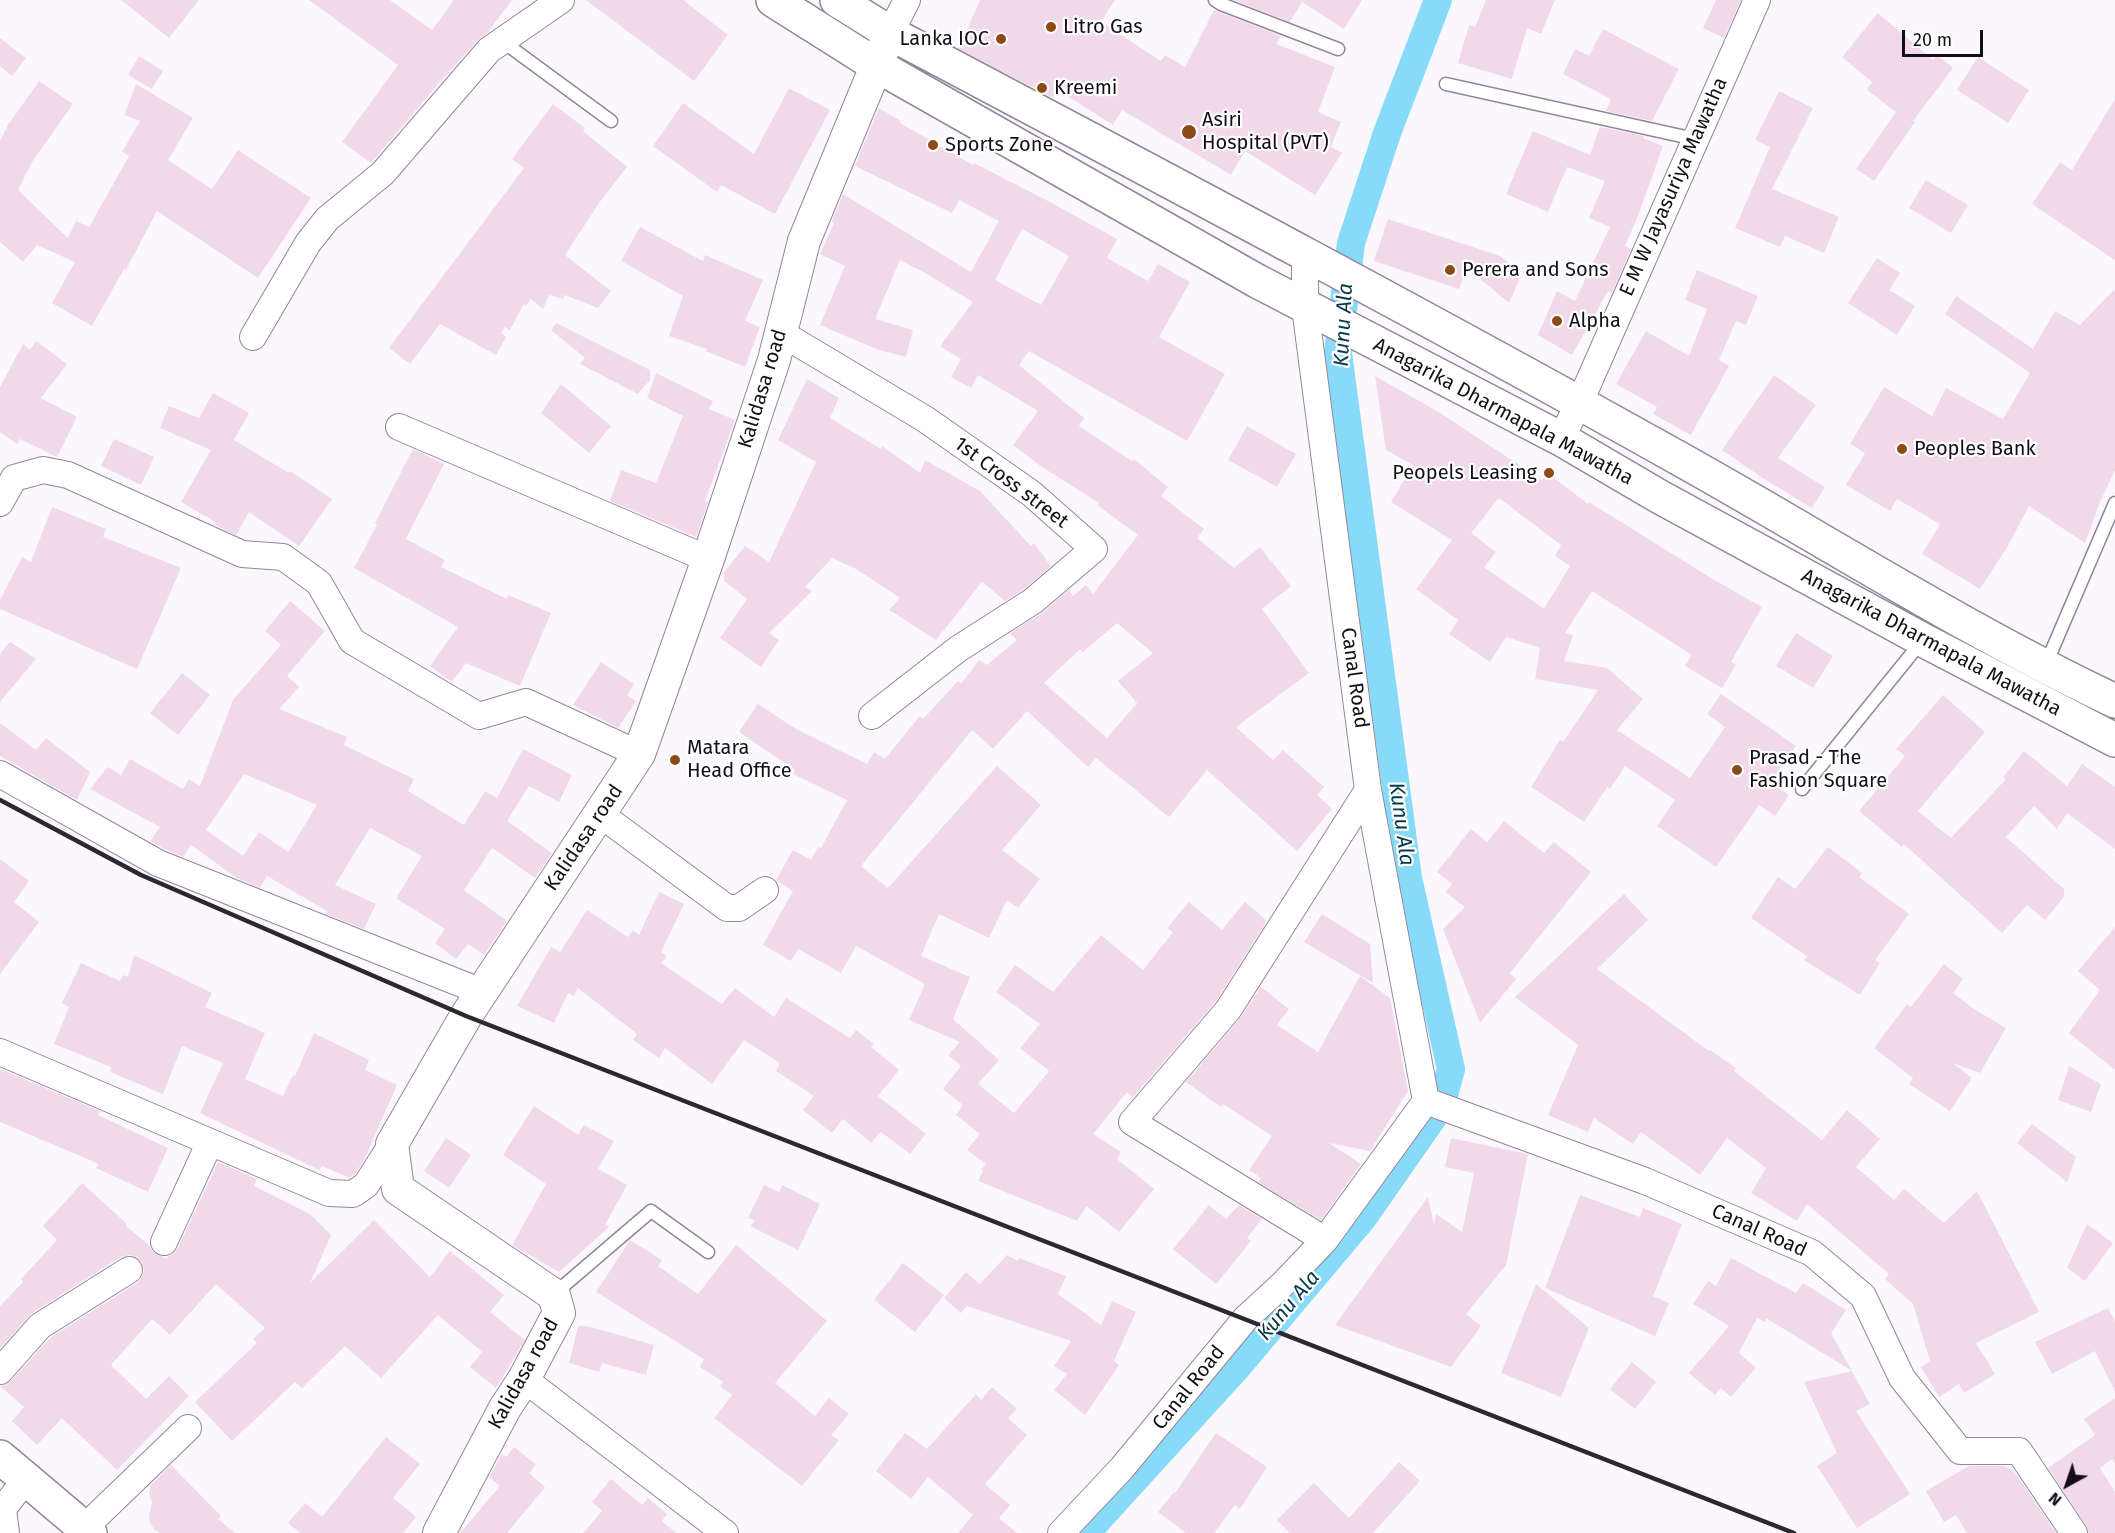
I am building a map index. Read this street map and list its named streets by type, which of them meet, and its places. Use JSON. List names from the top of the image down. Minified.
{"streets":{"main road":["Anagarika Dharmapala Mawatha"],"street":["E M W Jayasuriya Mawatha","Kalidasa road","1st Cross street","Canal Road"]},"crossings":[["E M W Jayasuriya Mawatha","Anagarika Dharmapala Mawatha"],["Kalidasa road","Anagarika Dharmapala Mawatha"],["Kalidasa road","1st Cross street"],["Anagarika Dharmapala Mawatha","Canal Road"]],"water":["Kunu Ala"],"places":["Litro Gas","Lanka IOC","Kreemi","Asiri Hospital (PVT)","Sports Zone","Perera and Sons","Alpha","Peoples Bank","Peopels Leasing","Matara Head Office","Prasad - The Fashion Square"],"scale_bar":"20 m","north":"bottom left"}
